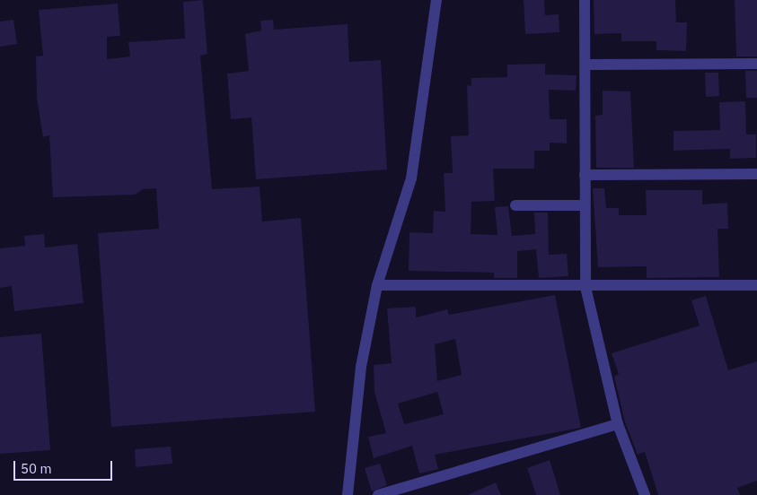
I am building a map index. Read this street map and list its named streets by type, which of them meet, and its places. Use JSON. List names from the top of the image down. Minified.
{"scale_bar":"50 m"}
